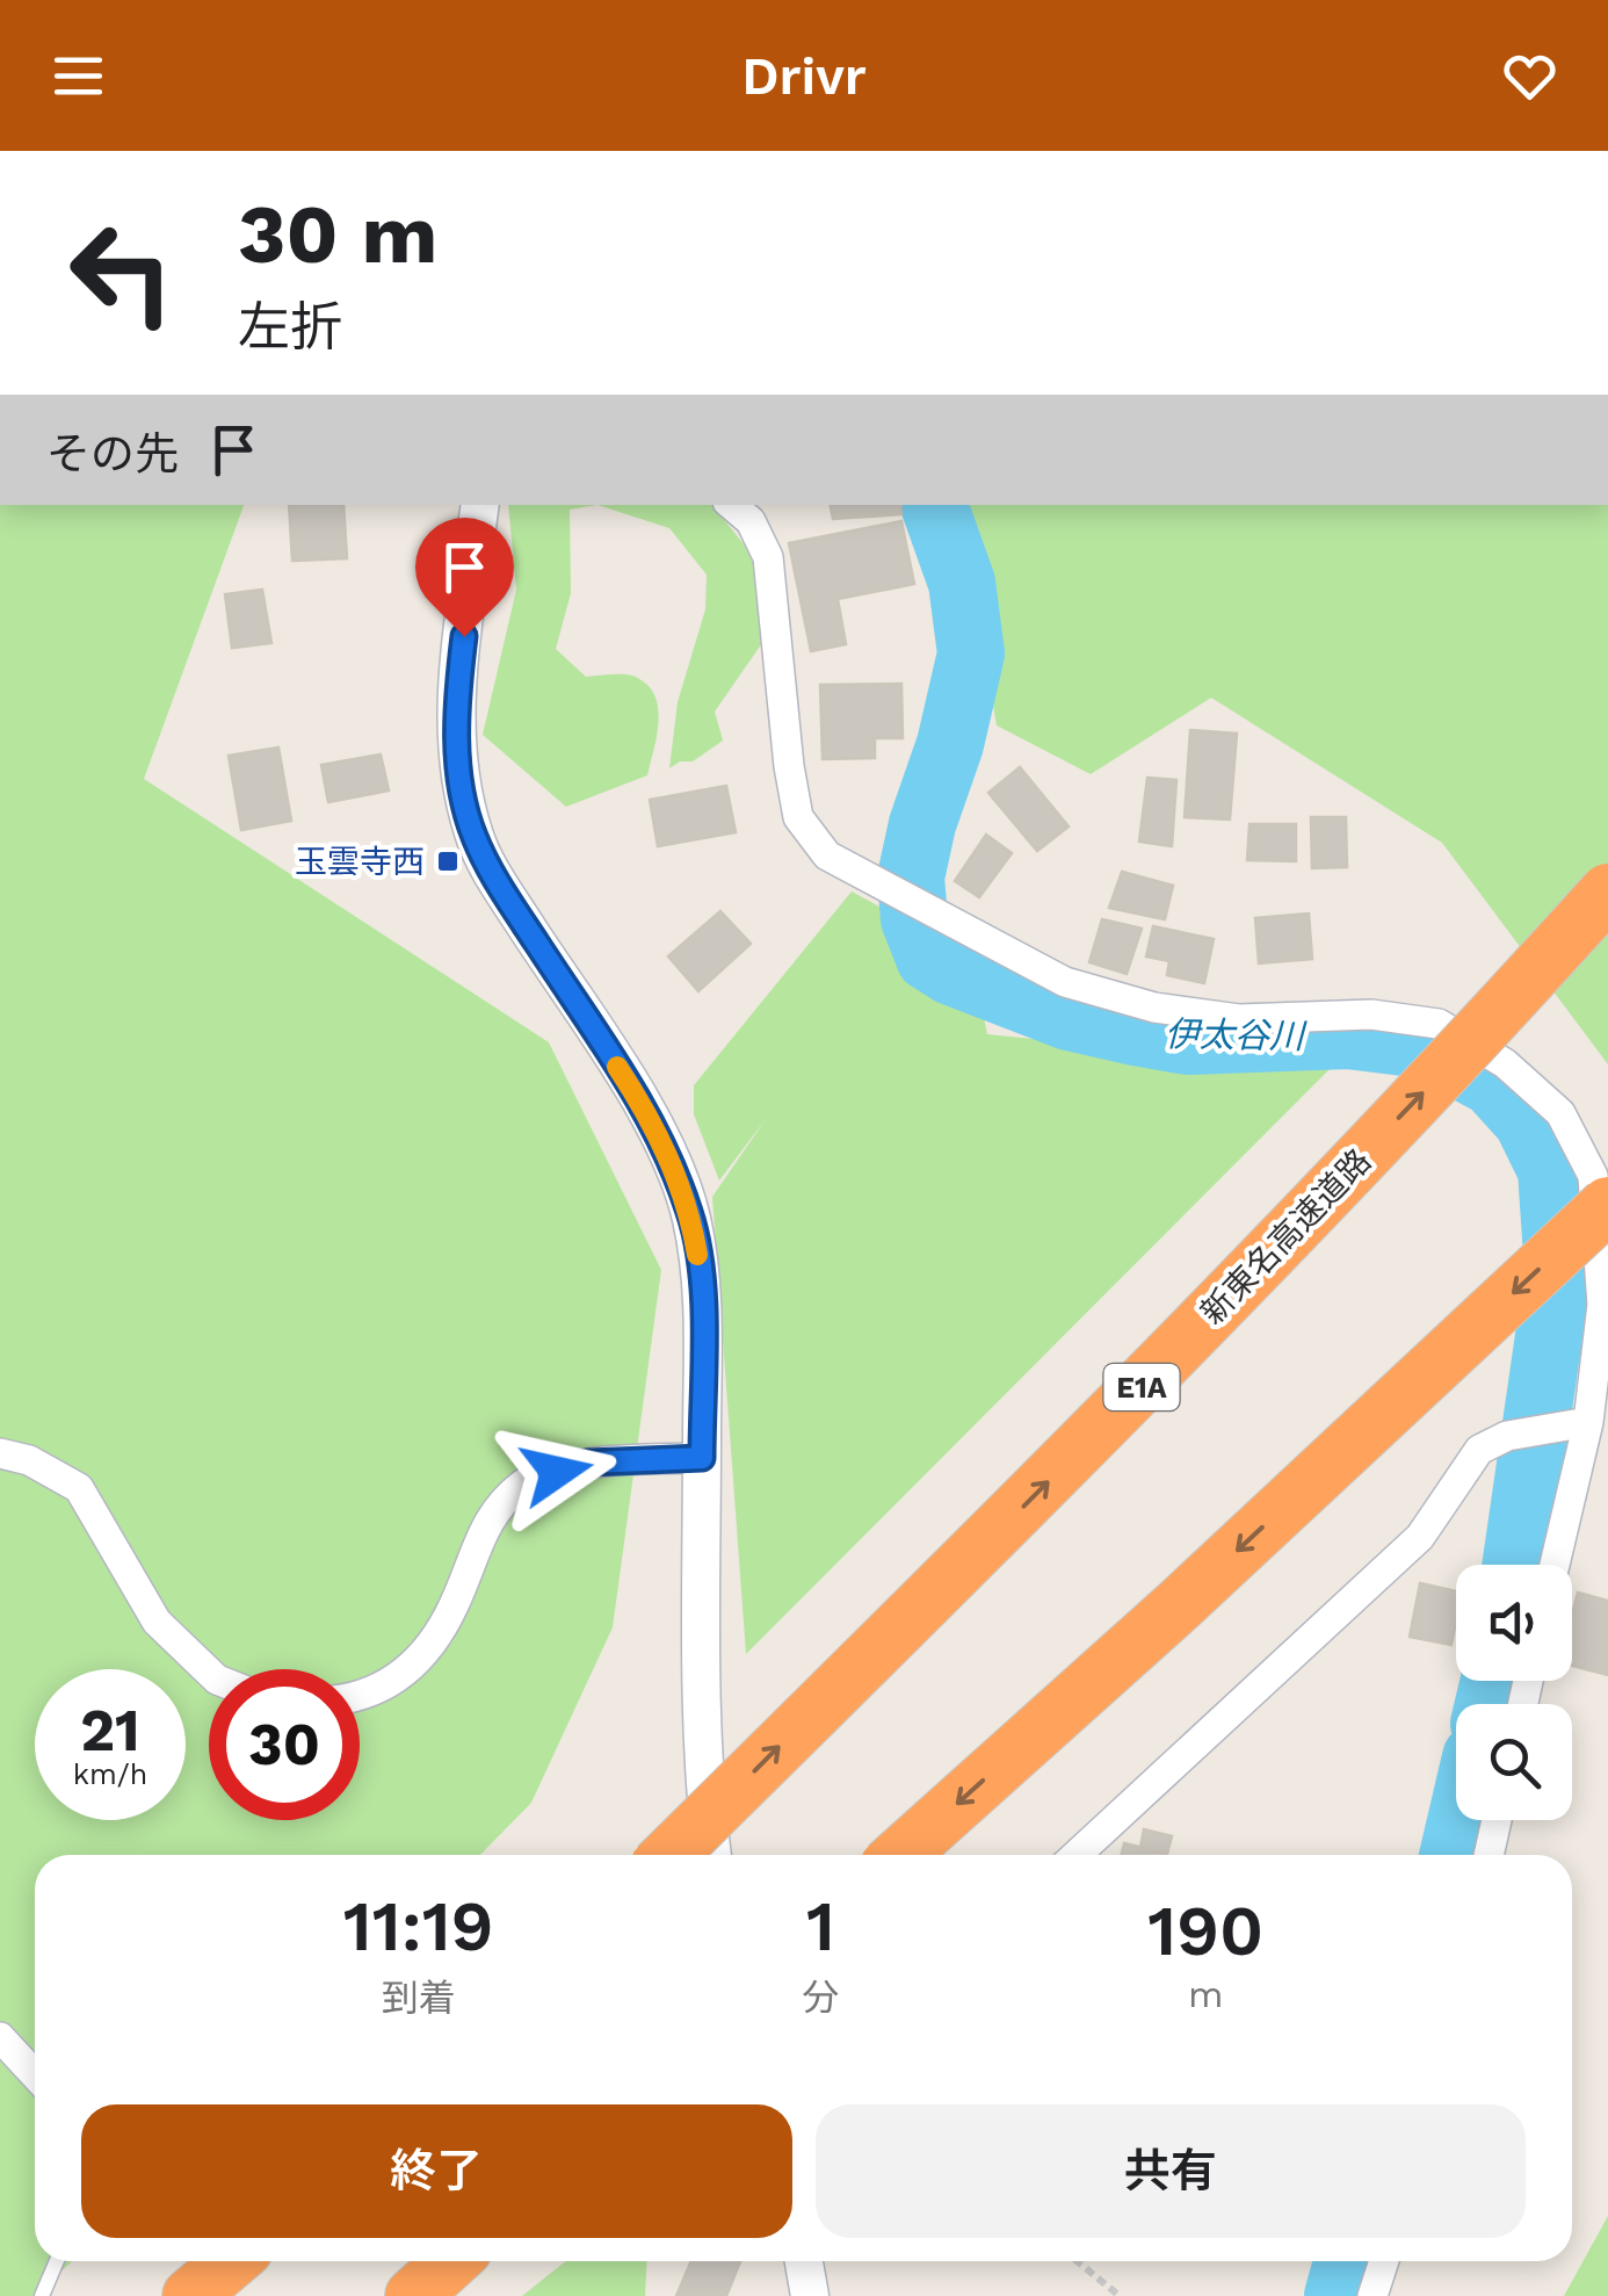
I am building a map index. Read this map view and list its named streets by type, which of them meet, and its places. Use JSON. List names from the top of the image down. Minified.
{"streets":{"highway":["新東名高速道路","E1A"]},"water":["伊太谷川"],"places":{"transit":["玉雲寺西"]},"page":{"header":"Drivr","turn":["30 m","左折"],"then":"その先","speed":"21 km/h","limit":"30","eta":["11:19","到着","1","分","190","m"],"buttons":["終了","共有"]}}
